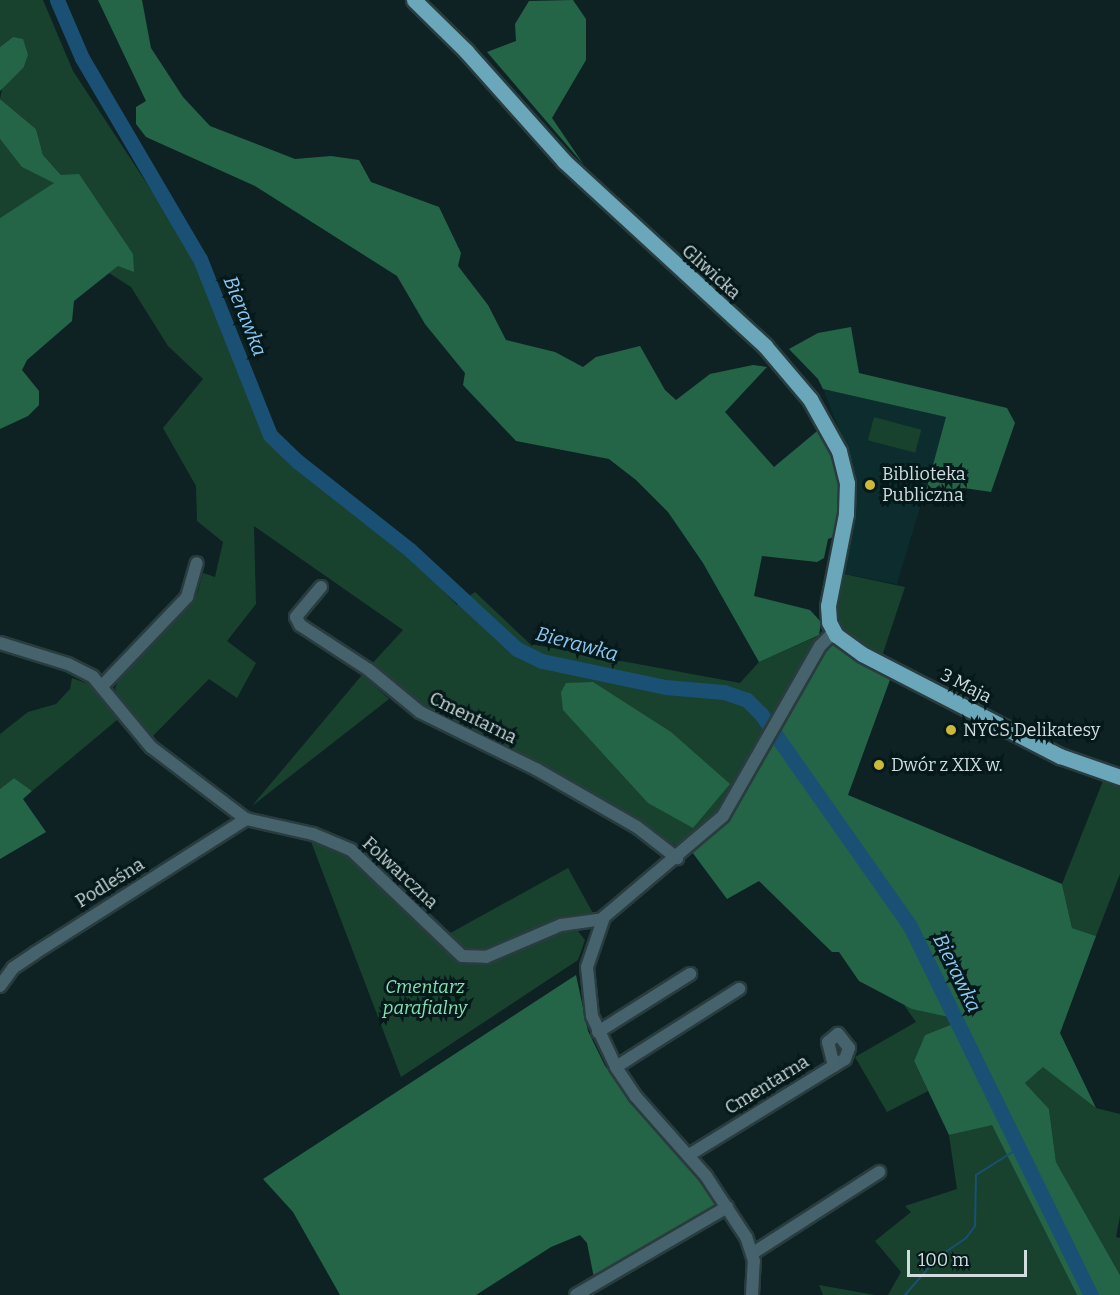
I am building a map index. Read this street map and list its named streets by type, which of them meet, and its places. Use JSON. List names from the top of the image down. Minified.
{"streets":{"main road":["Gliwicka","3 Maja"],"street":["Cmentarna","Folwarczna","Podleśna"]},"crossings":[["Gliwicka","3 Maja"],["Folwarczna","Podleśna"]],"water":["Bierawka"],"parks":["Cmentarz parafialny"],"places":["Biblioteka Publiczna","NYCS Delikatesy","Dwór z XIX w."],"scale_bar":"100 m"}
